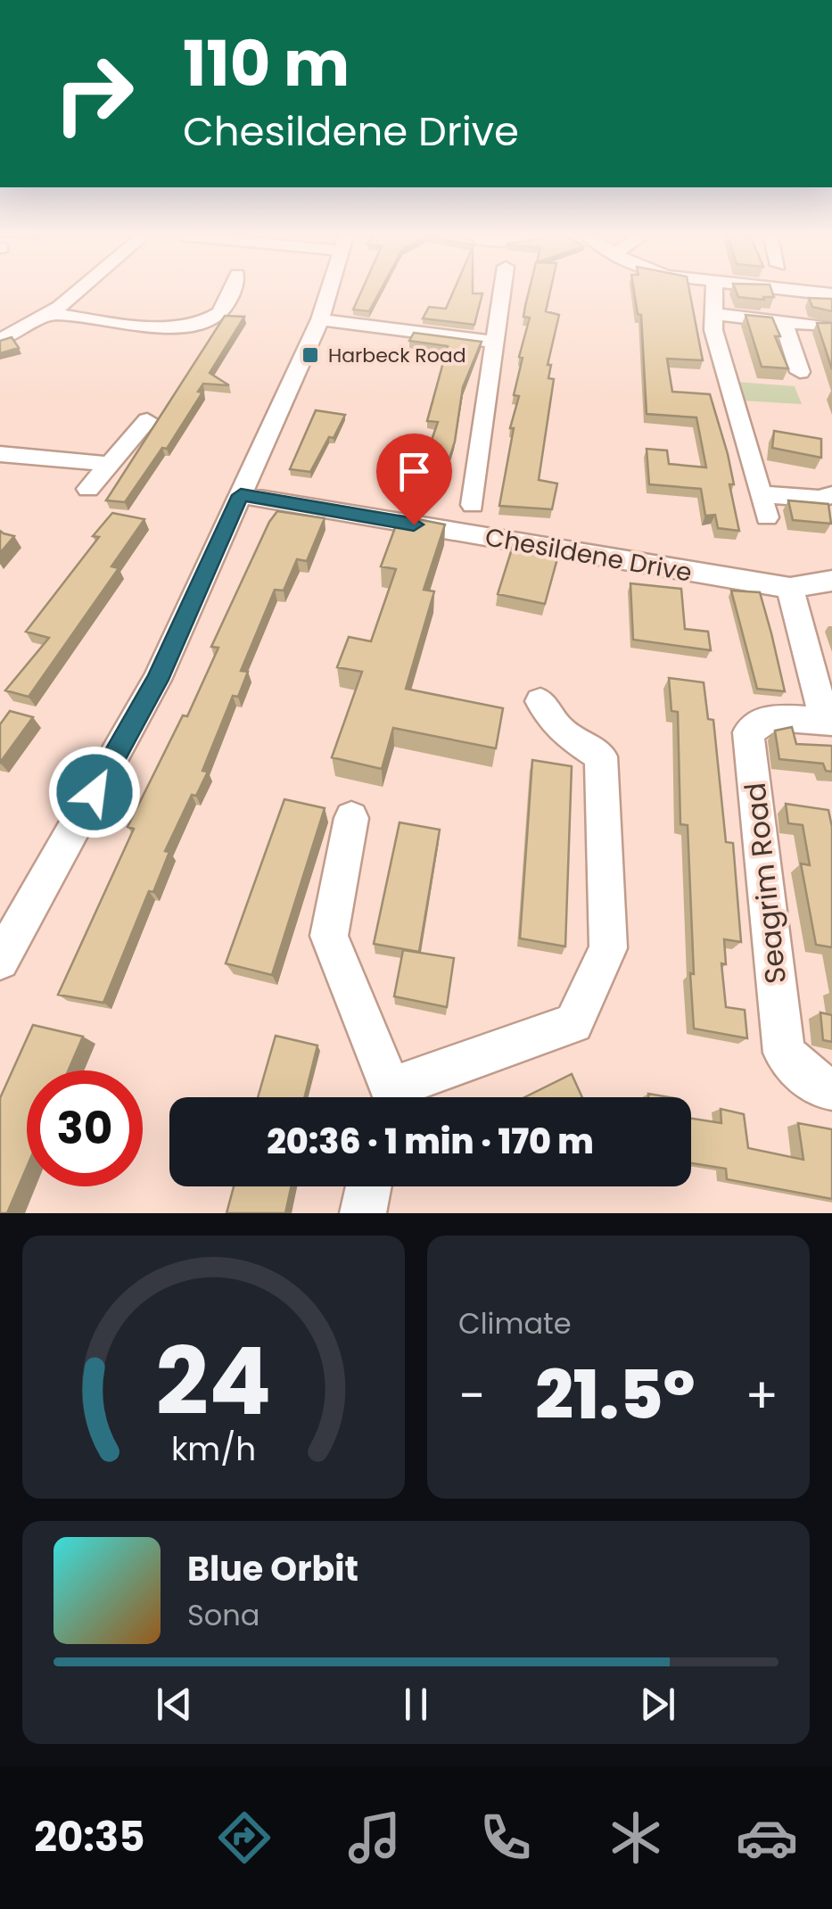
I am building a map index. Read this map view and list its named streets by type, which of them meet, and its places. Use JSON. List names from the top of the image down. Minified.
{"streets":{"street":["Chesildene Drive","Seagrim Road"]},"crossings":[["Chesildene Drive","Seagrim Road"]],"places":{"transit":["Harbeck Road"]},"page":{"turn":["110 m","Chesildene Drive"],"limit":"30","trip":"20:36 · 1 min · 170 m","tile":"Climate","heat":["−","21.5°","+"],"song":["Blue Orbit","Sona"],"tabs":"20:35","gauge":["24","km/h"]}}
